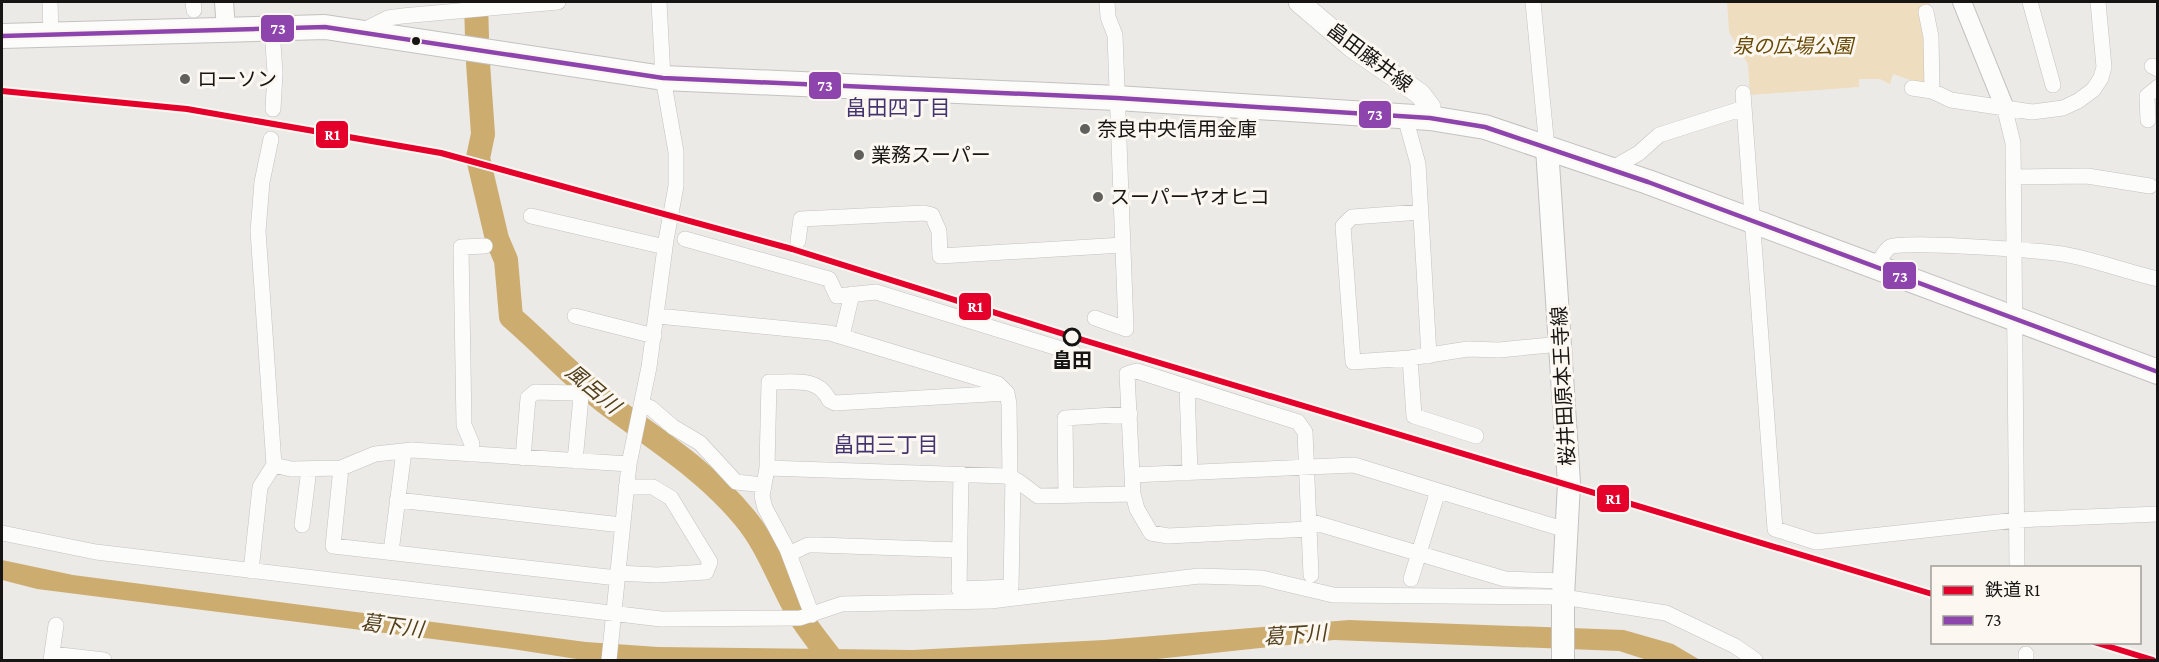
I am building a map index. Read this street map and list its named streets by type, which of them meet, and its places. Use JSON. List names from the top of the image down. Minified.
{"streets":{"main road":["畠田藤井線","桜井田原本王寺線"]},"districts":["畠田四丁目","畠田三丁目"],"water":["風呂川","葛下川"],"parks":["泉の広場公園"],"places":["ローソン","奈良中央信用金庫","業務スーパー","スーパーヤオヒコ","畠田"],"lines":["transit line 73","rail line R1"],"legend":["鉄道 R1","73"]}
